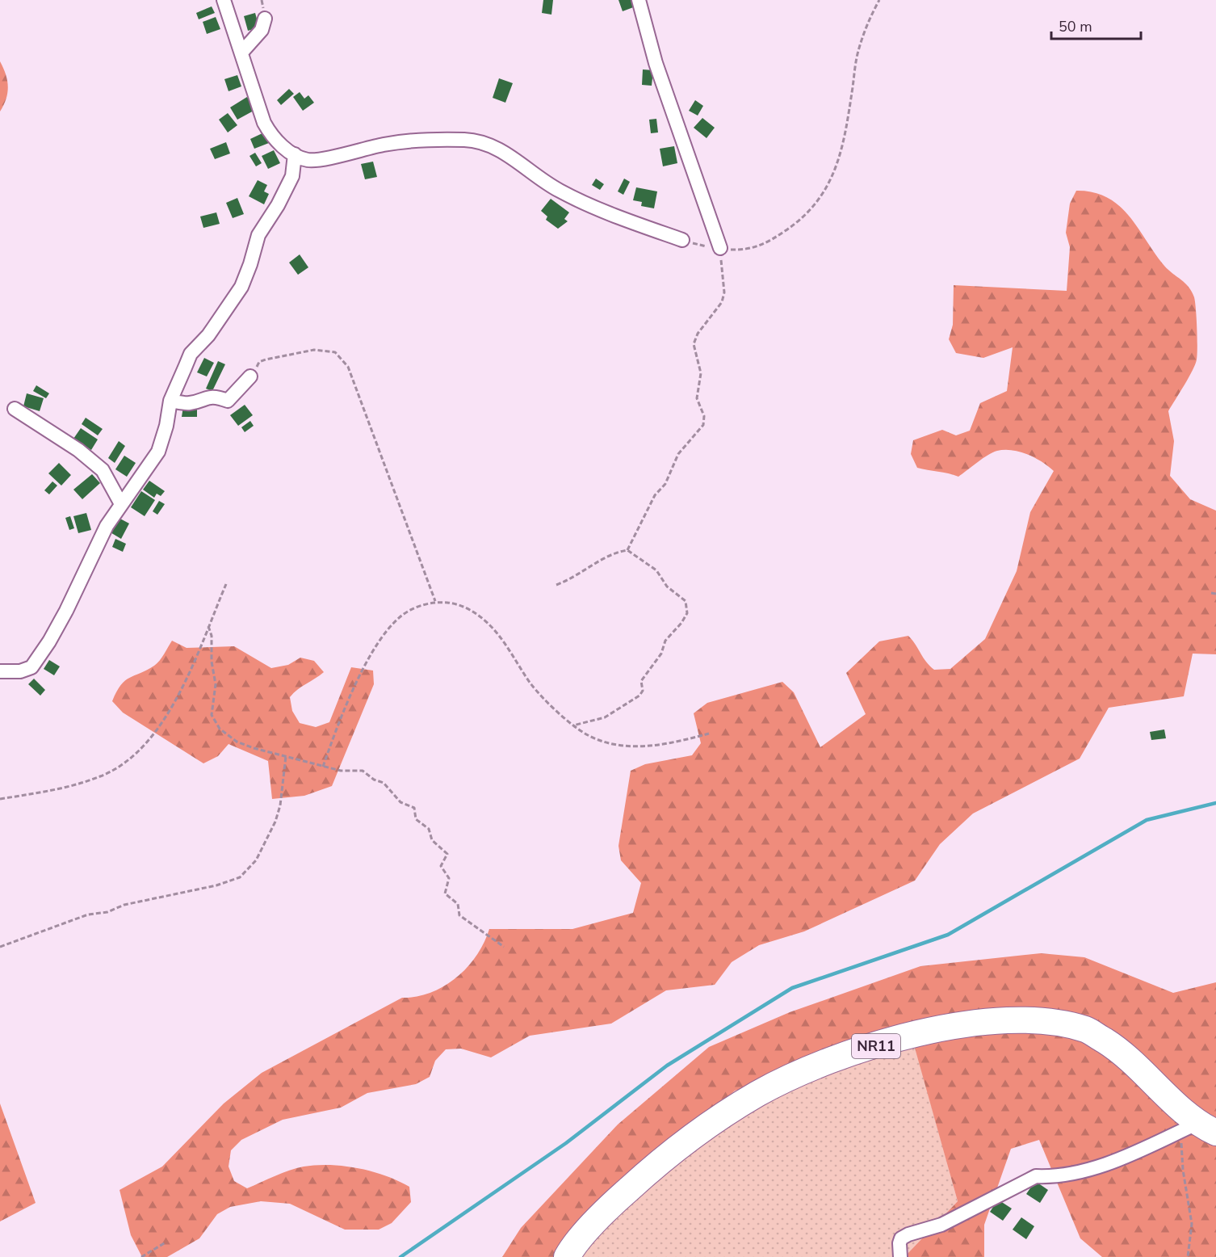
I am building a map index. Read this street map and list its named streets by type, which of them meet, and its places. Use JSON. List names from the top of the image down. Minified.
{"streets":{"highway":["NR11"]},"scale_bar":"50 m"}
